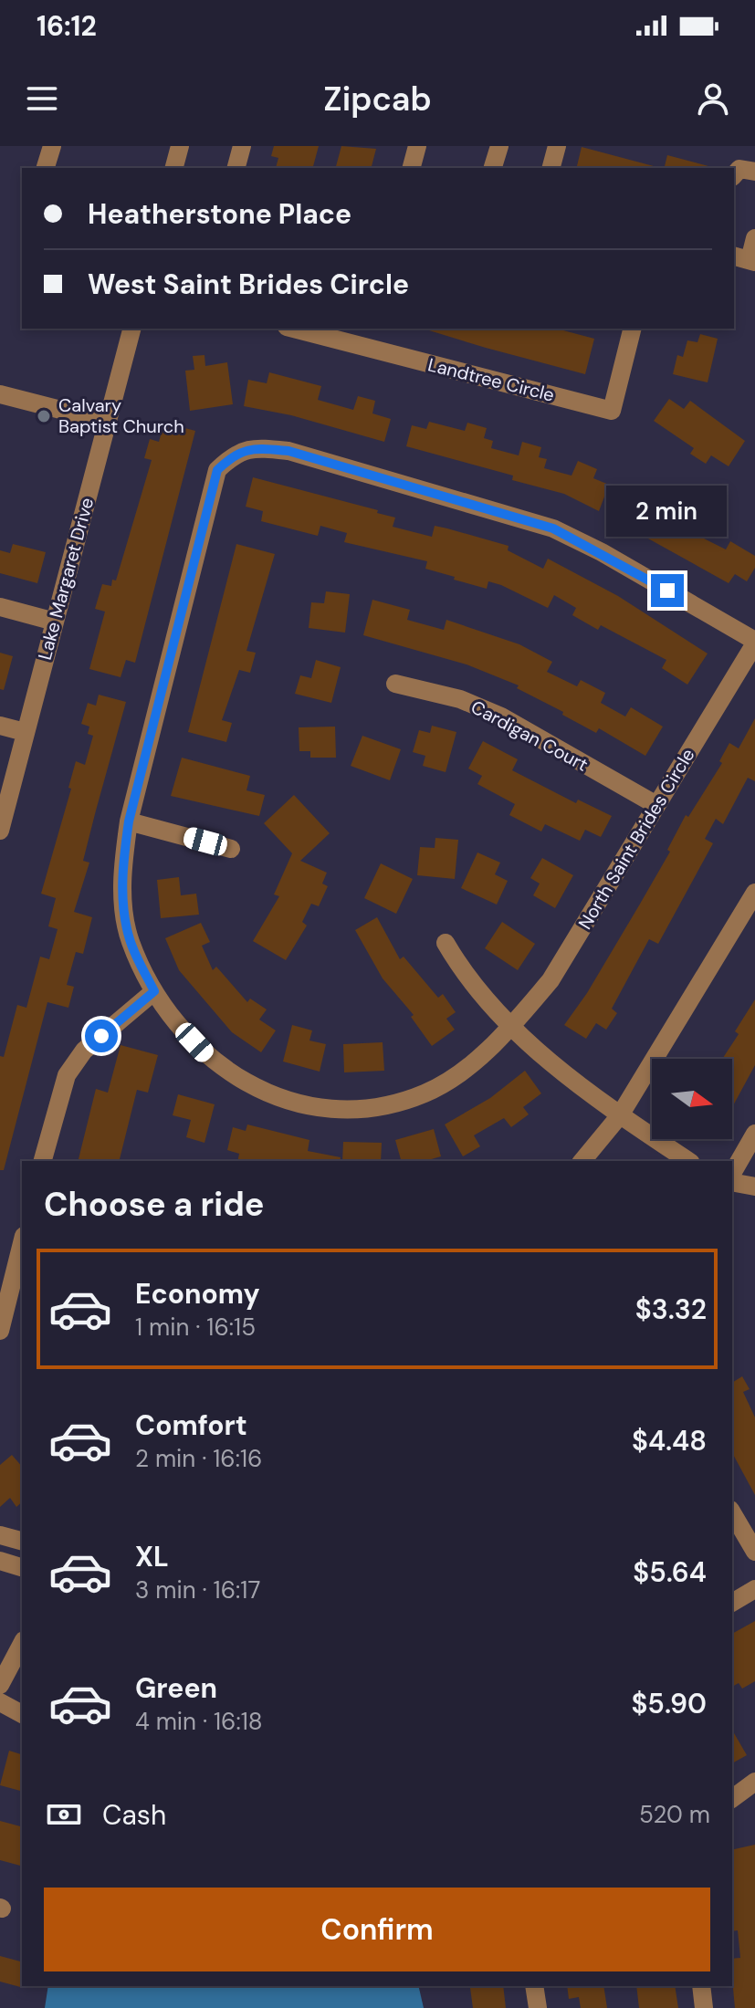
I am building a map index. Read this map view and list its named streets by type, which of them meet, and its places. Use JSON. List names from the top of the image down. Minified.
{"streets":{"street":["Landtree Circle","Lake Margaret Drive","Cardigan Court","North Saint Brides Circle"]},"crossings":[["Cardigan Court","North Saint Brides Circle"]],"places":["Calvary Baptist Church"],"north":"right","page":{"status":"16:12","header":"Zipcab","banner":["Heatherstone Place","West Saint Brides Circle"],"bubble":"2 min","heading":"Choose a ride","list":[{"name":"Economy","note":"1 min · 16:15","value":"$3.32"},{"name":"Comfort","note":"2 min · 16:16","value":"$4.48"},{"name":"XL","note":"3 min · 16:17","value":"$5.64"},{"name":"Green","note":"4 min · 16:18","value":"$5.90"}],"pay":["Cash","520 m"],"buttons":"Confirm"}}
